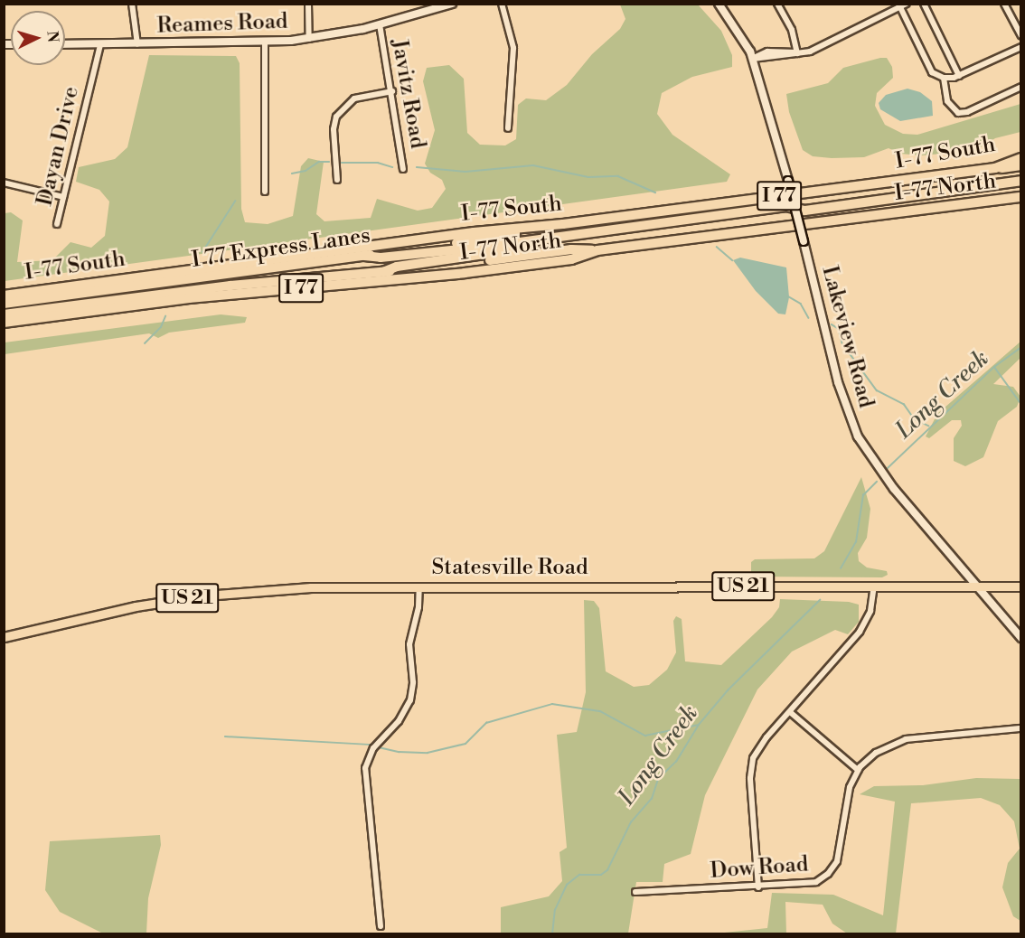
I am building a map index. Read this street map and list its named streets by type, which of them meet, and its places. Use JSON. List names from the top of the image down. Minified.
{"streets":{"highway":["I-77 South","I-77 North","I 77","I 77 Express Lanes"],"main road":["Reames Road","Lakeview Road","Statesville Road","US 21"],"street":["Javitz Road","Dayan Drive","Dow Road"]},"crossings":[["Reames Road","Javitz Road"],["Reames Road","Dayan Drive"],["I-77 South","I 77"],["I-77 South","I 77 Express Lanes"],["I-77 North","I 77"],["I-77 North","I 77 Express Lanes"],["Lakeview Road","Statesville Road"]],"water":["Long Creek"],"north":"right"}
